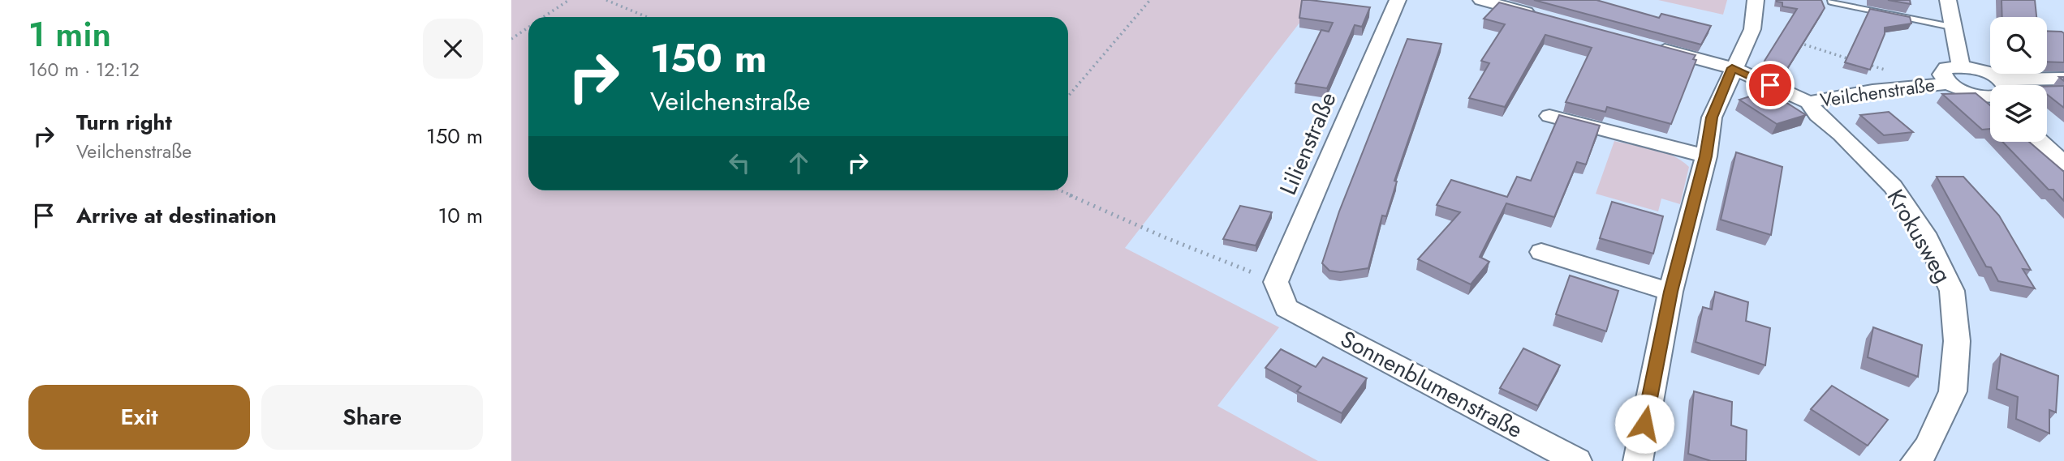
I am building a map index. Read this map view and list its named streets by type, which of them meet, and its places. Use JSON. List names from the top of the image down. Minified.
{"streets":{"street":["Veilchenstraße","Lilienstraße","Krokusweg","Sonnenblumenstraße"]},"crossings":[["Veilchenstraße","Krokusweg"],["Lilienstraße","Sonnenblumenstraße"]],"page":{"heading":["1 min","160 m · 12:12"],"turn":["150 m","Veilchenstraße"],"list":[{"name":"Turn right","note":"Veilchenstraße","value":"150 m"},{"name":"Arrive at destination","value":"10 m"}],"buttons":["Exit","Share"]}}
